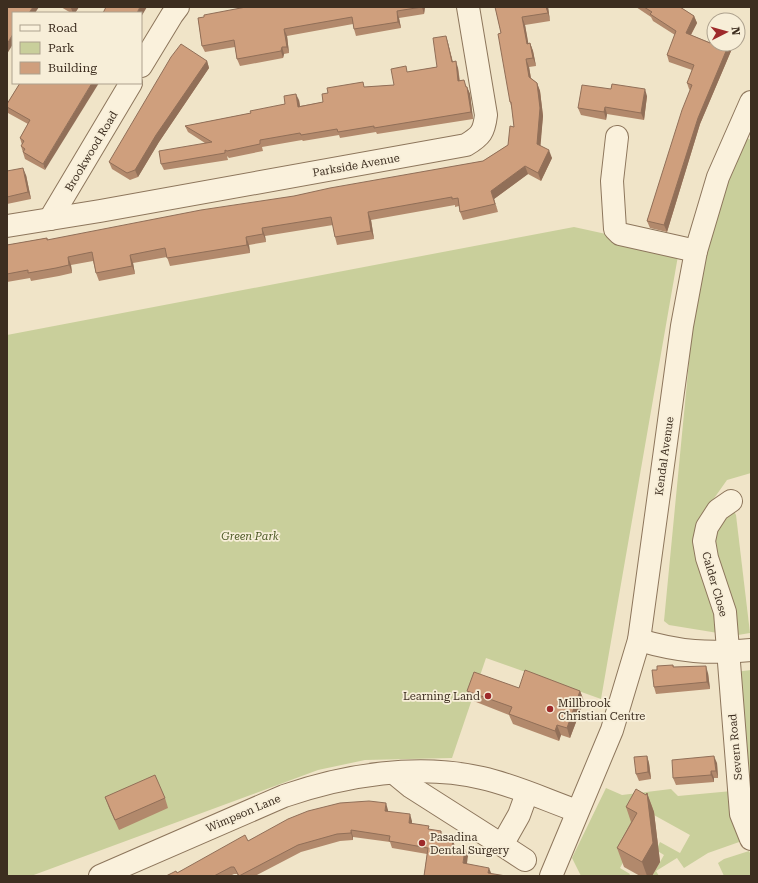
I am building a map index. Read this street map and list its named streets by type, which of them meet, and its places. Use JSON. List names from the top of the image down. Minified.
{"streets":{"street":["Brookwood Road","Parkside Avenue","Kendal Avenue","Calder Close","Severn Road","Wimpson Lane"]},"crossings":[["Brookwood Road","Parkside Avenue"],["Kendal Avenue","Wimpson Lane"],["Calder Close","Severn Road"]],"parks":["Green Park"],"places":["Learning Land","Millbrook Christian Centre","Pasadina Dental Surgery"],"legend":["Road","Park","Building"],"north":"right"}
